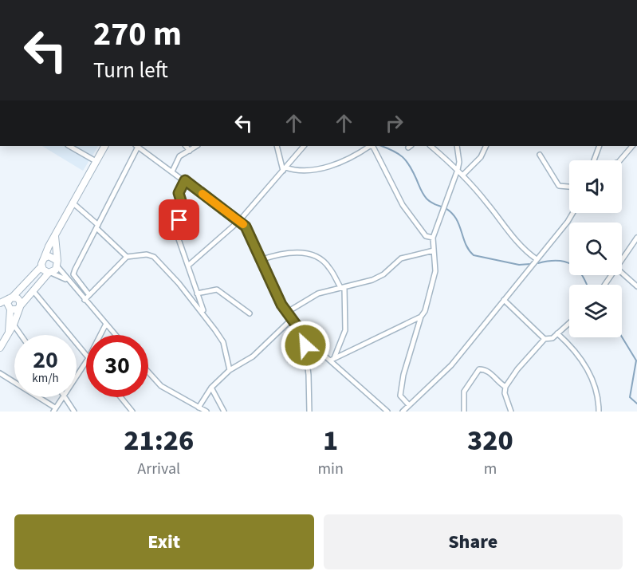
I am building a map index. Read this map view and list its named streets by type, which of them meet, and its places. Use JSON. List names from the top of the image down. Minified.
{"page":{"turn":["270 m","Turn left"],"speed":"20 km/h","limit":"30","eta":["21:26","Arrival","1","min","320","m"],"buttons":["Exit","Share"]}}
